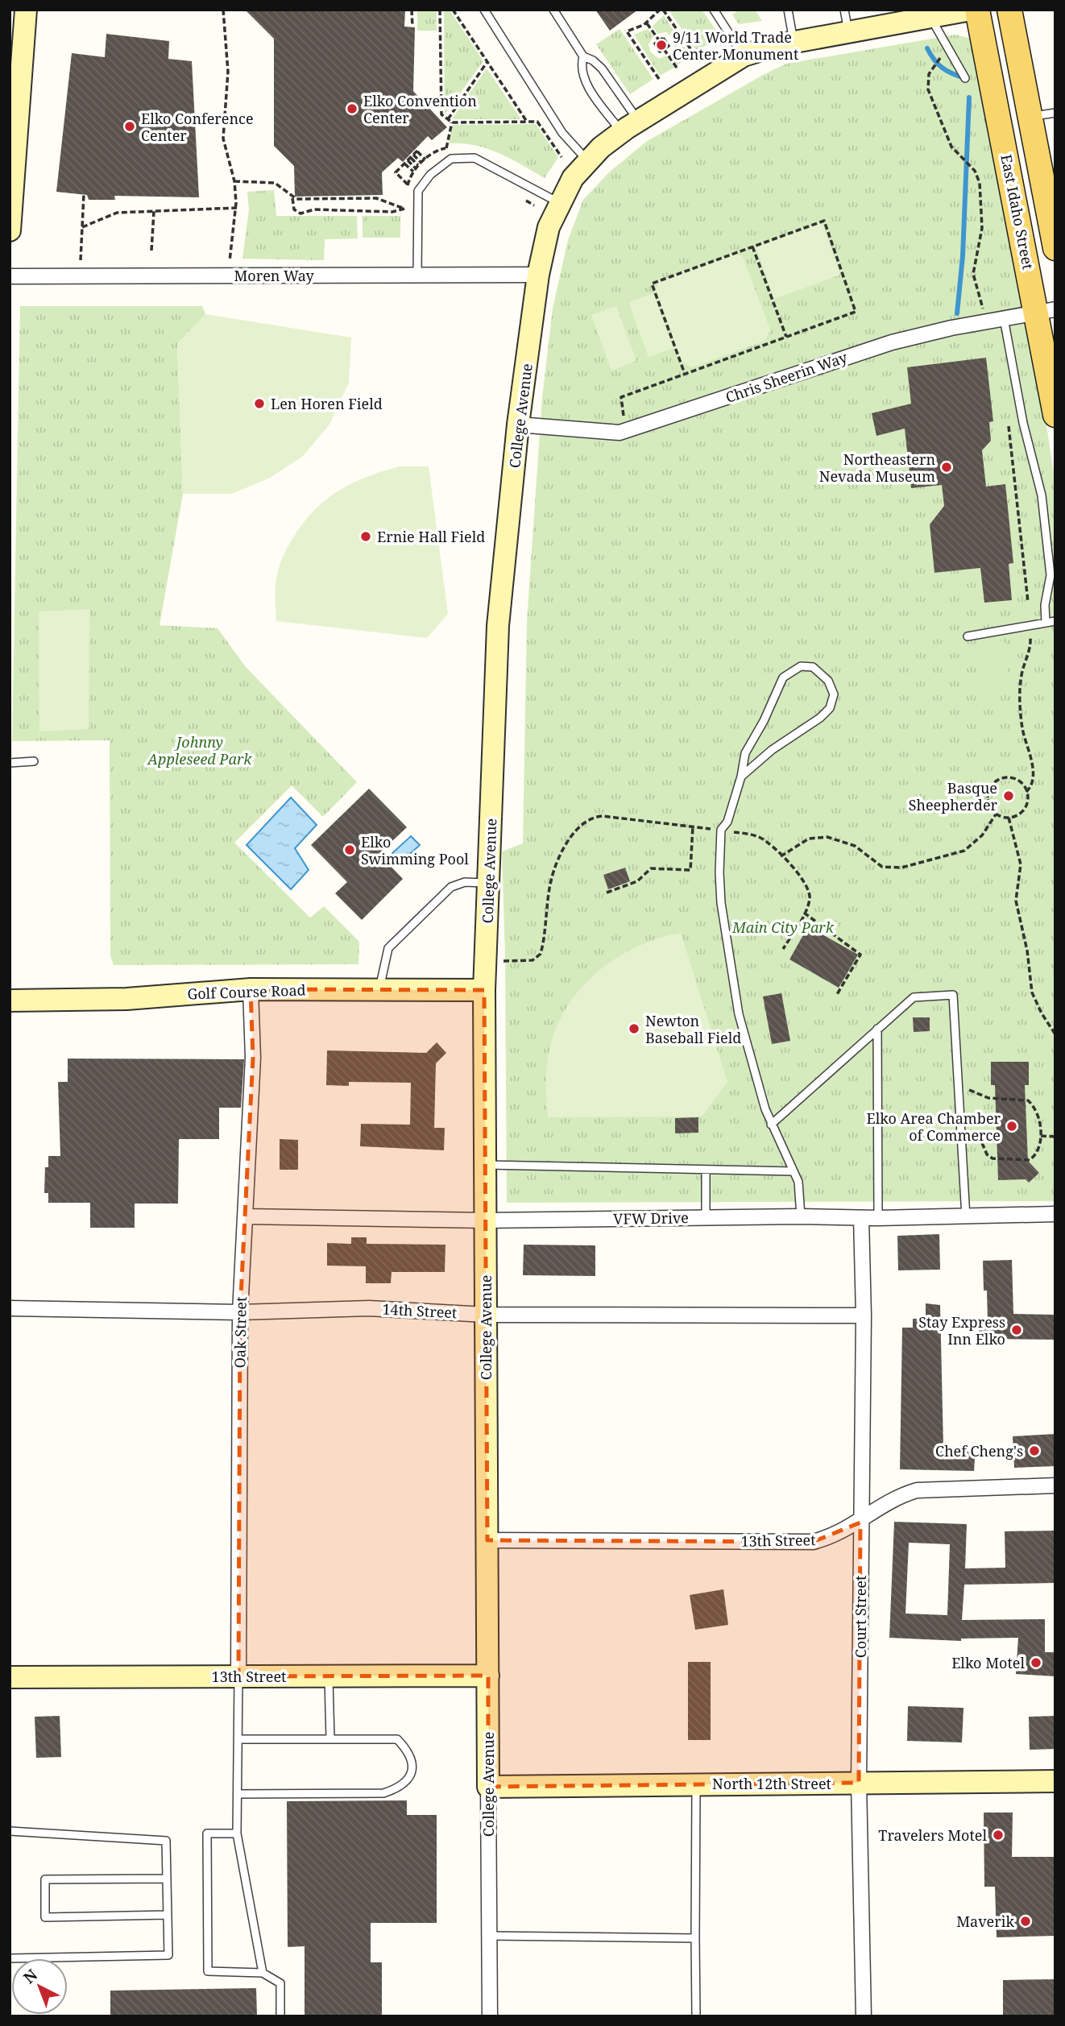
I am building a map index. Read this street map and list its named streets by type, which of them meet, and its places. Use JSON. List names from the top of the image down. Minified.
{"streets":{"main road":["East Idaho Street"],"street":["Moren Way","Chris Sheerin Way","College Avenue","Golf Course Road","VFW Drive","14th Street","Oak Street","13th Street","Court Street","North 12th Street"]},"crossings":[["East Idaho Street","Chris Sheerin Way"],["Moren Way","College Avenue"],["Chris Sheerin Way","College Avenue"],["College Avenue","Golf Course Road"],["College Avenue","VFW Drive"],["College Avenue","14th Street"],["College Avenue","13th Street"],["College Avenue","North 12th Street"],["Golf Course Road","Oak Street"],["VFW Drive","Oak Street"],["VFW Drive","Court Street"],["14th Street","Oak Street"],["14th Street","Court Street"],["Oak Street","13th Street"],["13th Street","Court Street"],["Court Street","North 12th Street"]],"parks":["Johnny Appleseed Park","Main City Park"],"places":["9/11 World Trade Center Monument","Elko Convention Center","Elko Conference Center","Len Horen Field","Northeastern Nevada Museum","Ernie Hall Field","Basque Sheepherder","Elko Swimming Pool","Newton Baseball Field","Elko Area Chamber of Commerce","Stay Express Inn Elko","Chef Cheng's","Elko Motel","Travelers Motel","Maverik"],"north":"top left"}
